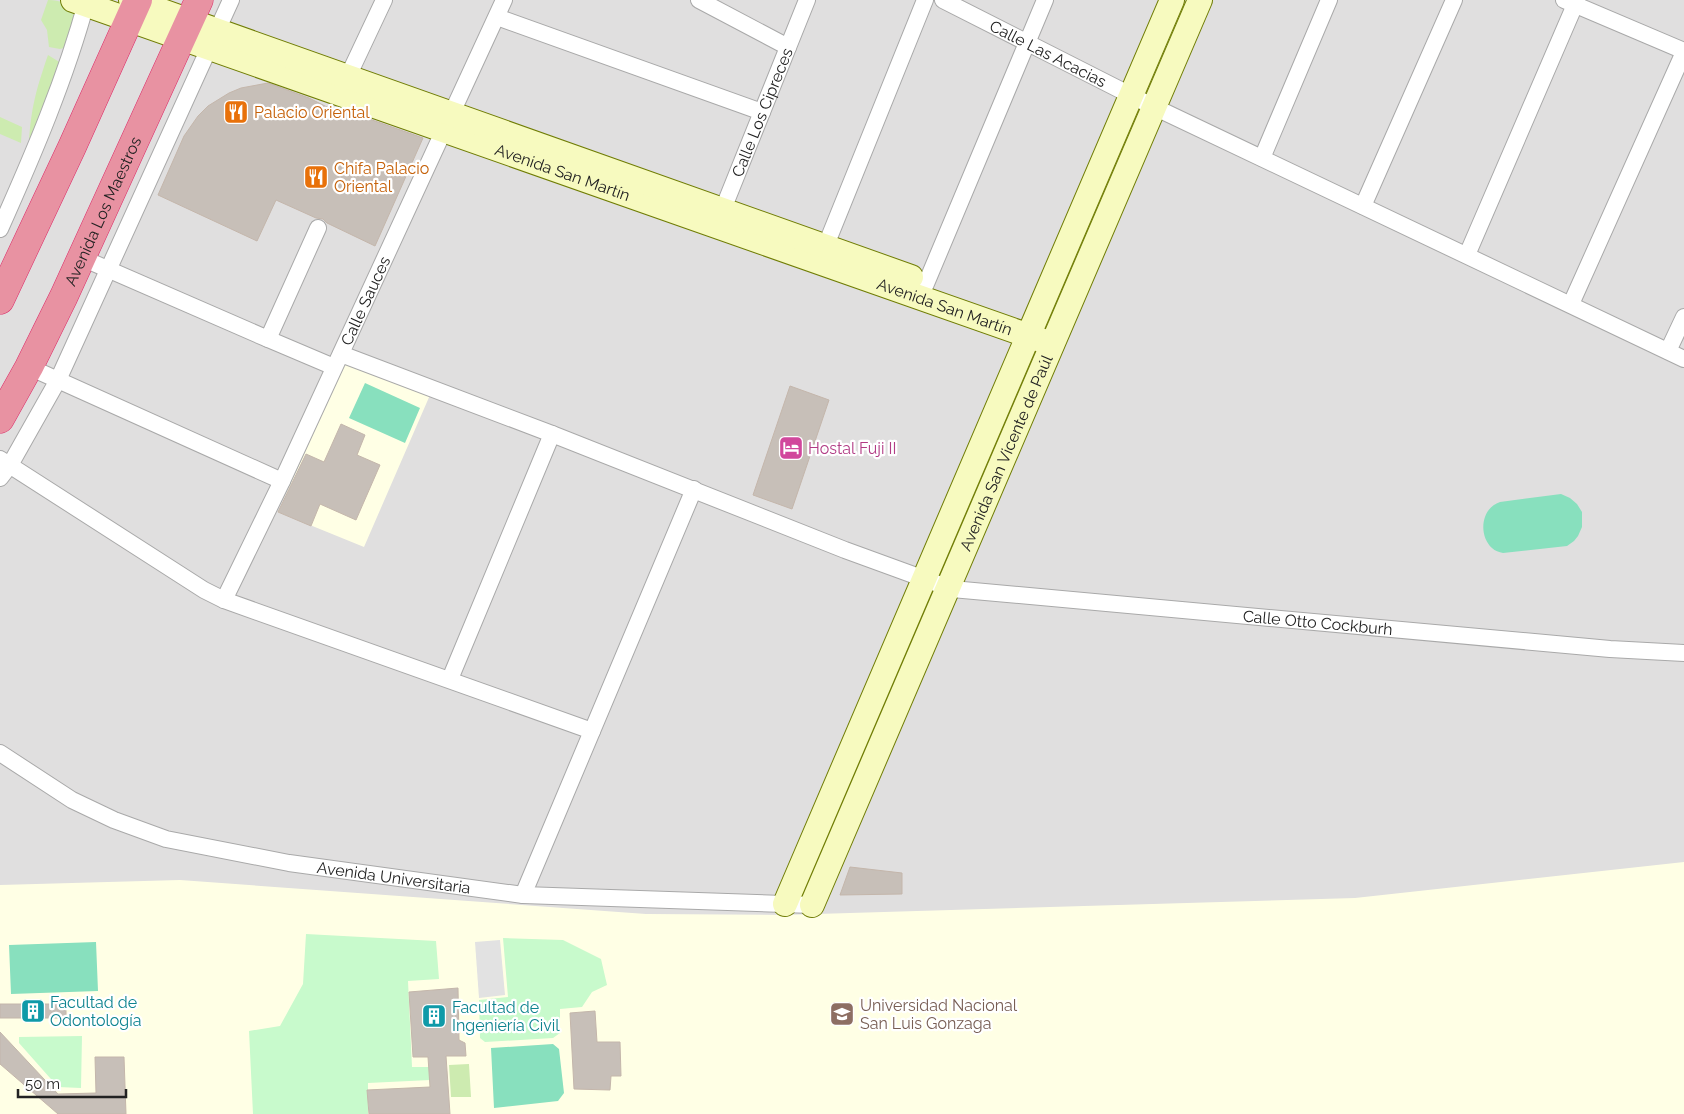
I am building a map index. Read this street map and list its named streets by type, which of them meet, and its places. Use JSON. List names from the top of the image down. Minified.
{"streets":{"highway":["Avenida Los Maestros"],"street":["Calle Las Acacias","Calle Los Cipreces","Avenida San Martín","Calle Sauces","Avenida San Vicente de Paúl","Calle Otto Cockburh","Avenida Universitaria"]},"crossings":[["Calle Las Acacias","Avenida San Vicente de Paúl"],["Calle Los Cipreces","Avenida San Martín"],["Avenida San Martín","Avenida Los Maestros"],["Avenida San Martín","Calle Sauces"],["Avenida San Martín","Avenida San Vicente de Paúl"],["Avenida Los Maestros","Calle Otto Cockburh"],["Calle Sauces","Calle Otto Cockburh"],["Avenida San Vicente de Paúl","Avenida Universitaria"]],"places":{"restaurant":["Palacio Oriental","Chifa Palacio Oriental"],"hotel":["Hostal Fuji II"],"building":["Facultad de Odontología","Facultad de Ingeniería Civil"],"school or university":["Universidad Nacional San Luis Gonzaga"]},"scale_bar":"50 m"}
